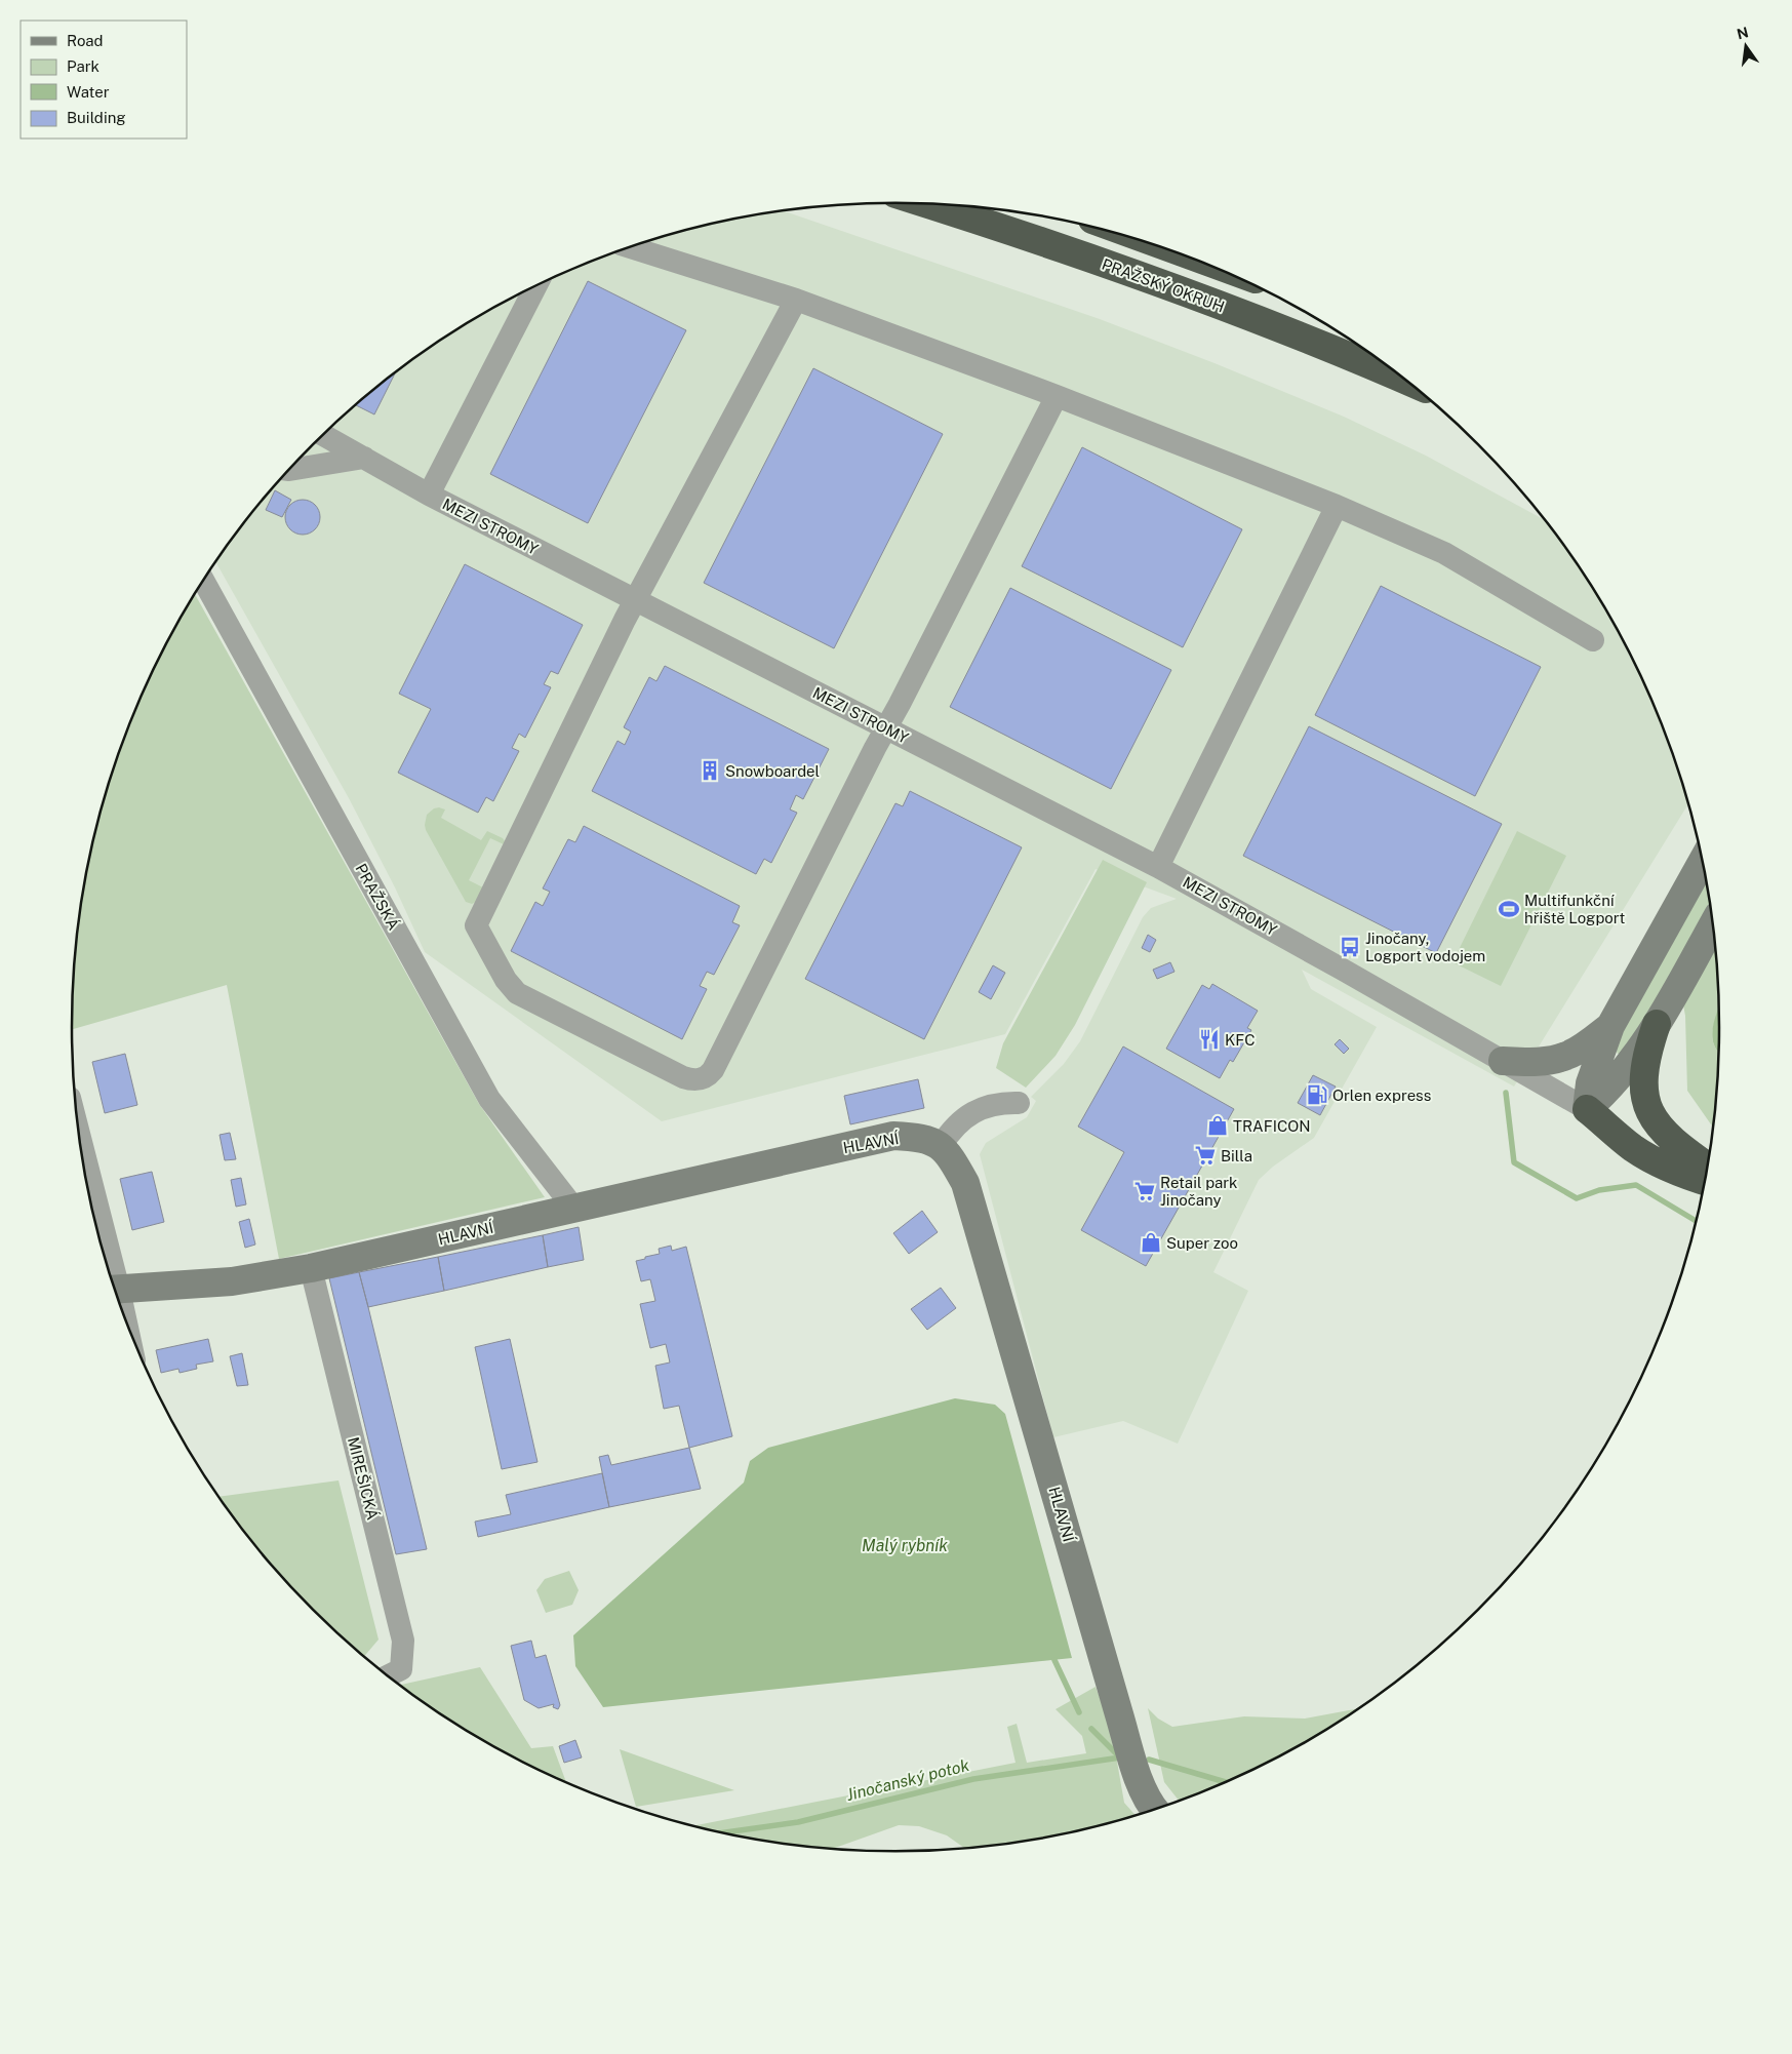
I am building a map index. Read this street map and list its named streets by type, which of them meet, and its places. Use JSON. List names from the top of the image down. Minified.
{"streets":{"highway":["PRAŽSKÝ OKRUH"],"street":["MEZI STROMY","PRAŽSKÁ","HLAVNÍ","MIREŠICKÁ"]},"crossings":[["PRAŽSKÁ","HLAVNÍ"],["HLAVNÍ","MIREŠICKÁ"]],"water":["Malý rybník","Jinočanský potok"],"places":{"building":["Snowboardel"],"sports":["Multifunkční hřiště Logport"],"bus stop":["Jinočany, Logport vodojem"],"restaurant":["KFC"],"fuel station":["Orlen express"],"shop":["TRAFICON","Super zoo"],"supermarket":["Billa","Retail park Jinočany"]},"legend":["Road","Park","Water","Building"],"north":"top"}
